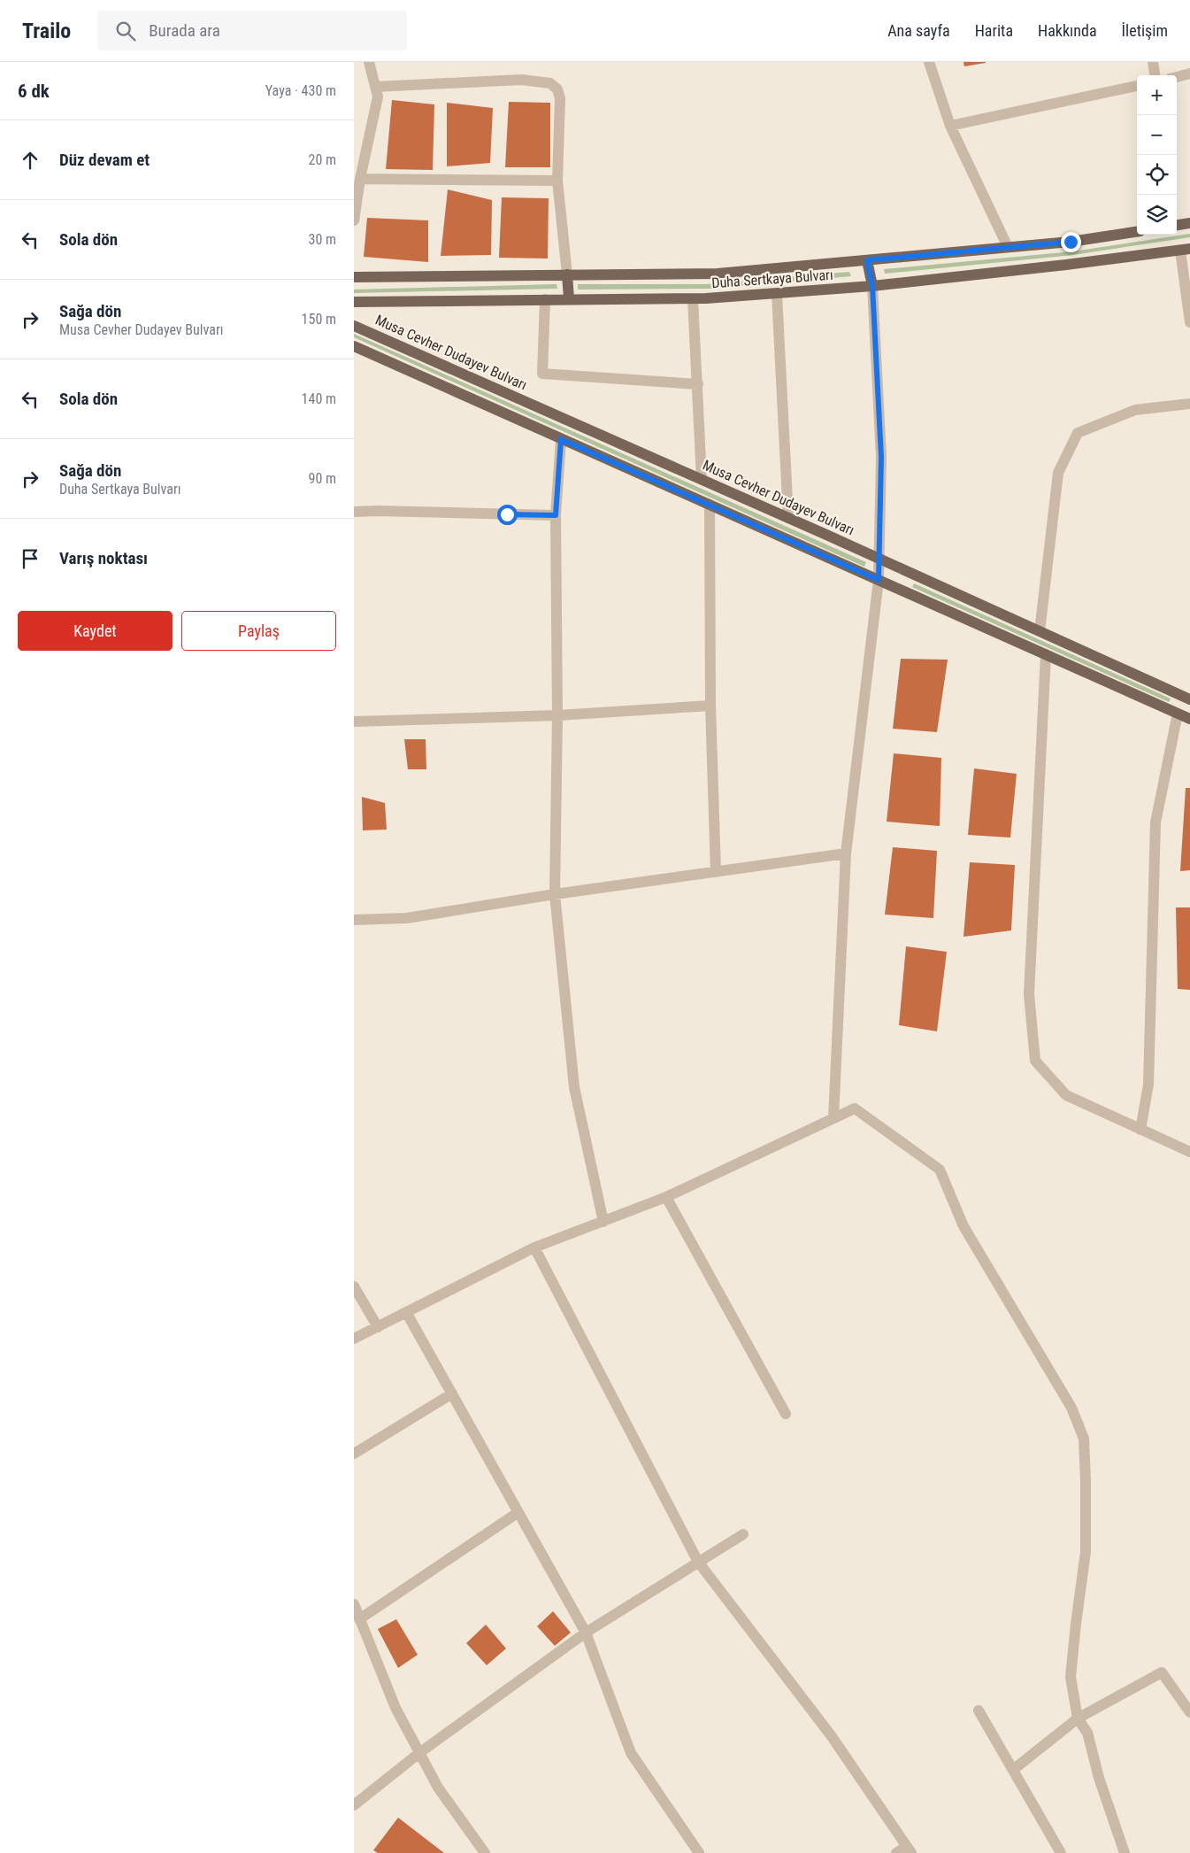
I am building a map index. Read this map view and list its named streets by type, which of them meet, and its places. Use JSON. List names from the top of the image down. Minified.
{"streets":{"main road":["Duha Sertkaya Bulvarı","Musa Cevher Dudayev Bulvarı"]},"page":{"header":"Trailo","search":"Burada ara","nav":["Ana sayfa","Harita","Hakkında","İletişim"],"heading":["6 dk","Yaya · 430 m"],"map_buttons":["+","−"],"list":[["Düz devam et","20 m"],["Sola dön","30 m"],["Sağa dön","Musa Cevher Dudayev Bulvarı","150 m"],["Sola dön","140 m"],["Sağa dön","Duha Sertkaya Bulvarı","90 m"],"Varış noktası"],"buttons":["Kaydet","Paylaş"]}}
